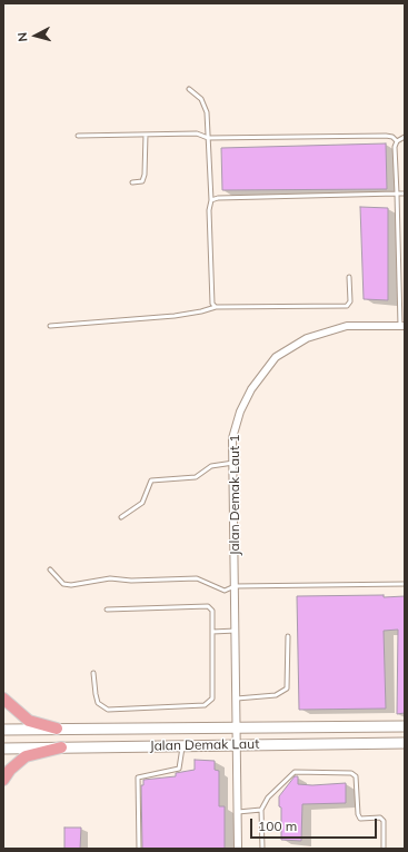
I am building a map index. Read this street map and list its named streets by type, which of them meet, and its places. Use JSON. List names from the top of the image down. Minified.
{"streets":{"main road":["Jalan Demak Laut"],"street":["Jalan Demak Laut 1"]},"crossings":[["Jalan Demak Laut 1","Jalan Demak Laut"]],"scale_bar":"100 m","north":"left"}
